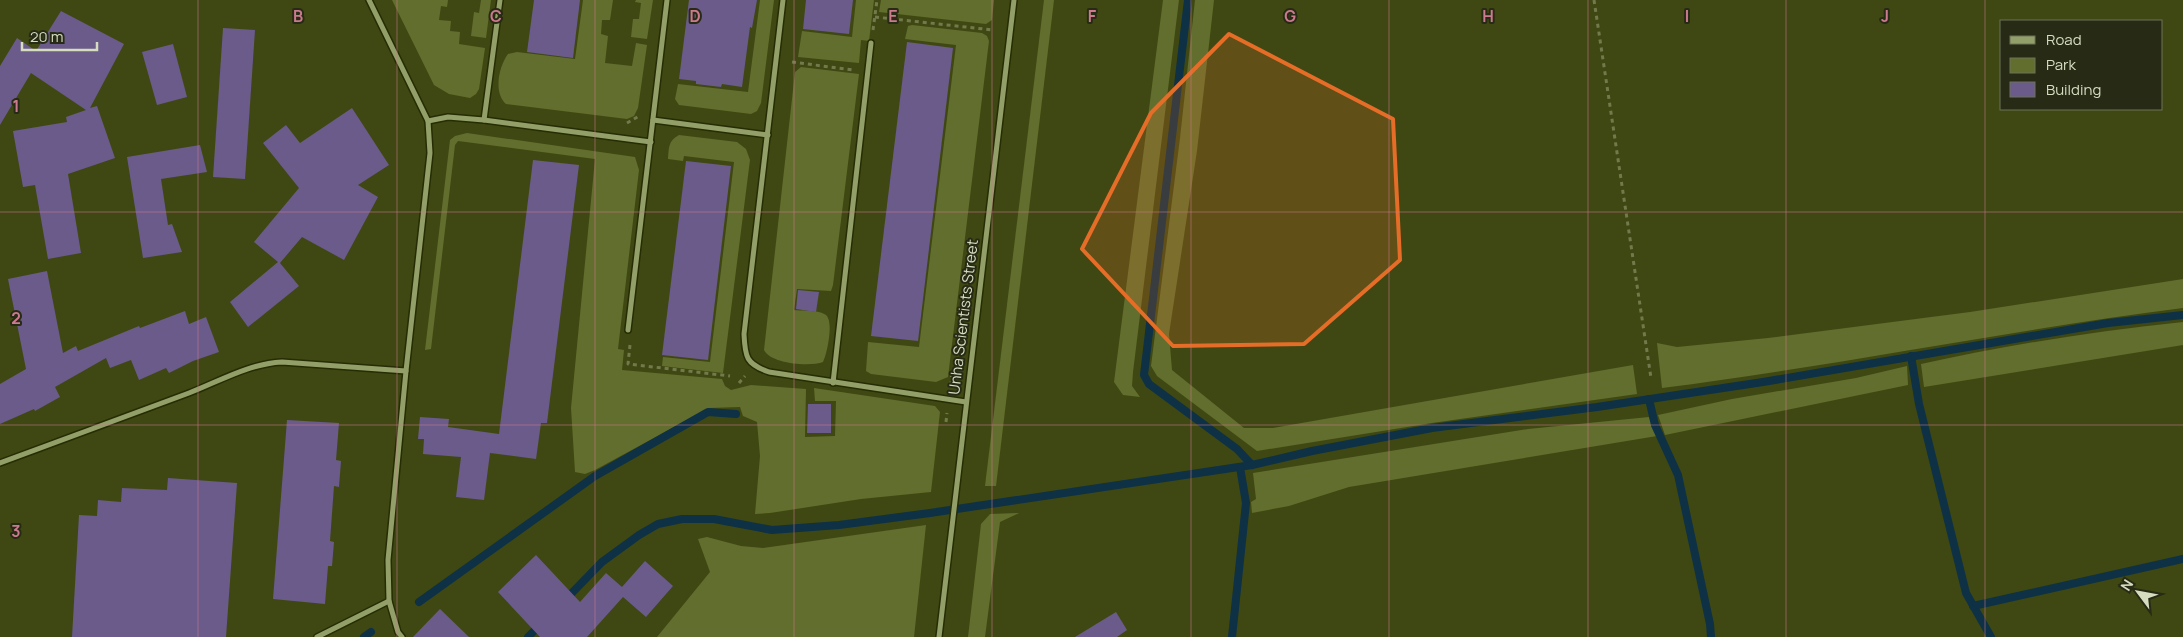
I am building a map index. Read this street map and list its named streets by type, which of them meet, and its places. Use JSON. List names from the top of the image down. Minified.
{"streets":{"street":["Unha Scientists Street"]},"legend":["Road","Park","Building"],"scale_bar":"20 m","north":"top left","grid":{"columns":["B","C","D","E","F","G","H","I","J"],"rows":["1","2","3"]}}
